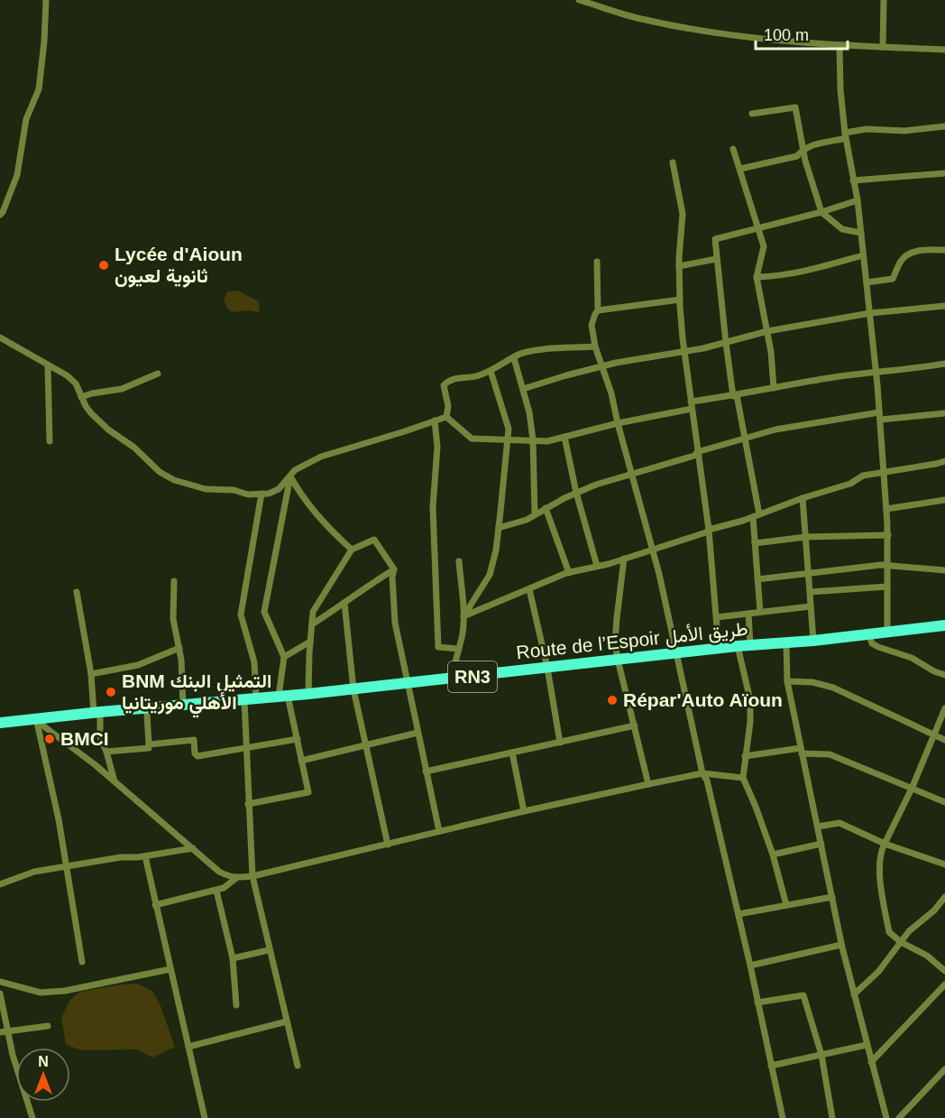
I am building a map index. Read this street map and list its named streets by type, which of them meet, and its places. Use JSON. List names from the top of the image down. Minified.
{"streets":{"highway":["Route de l’Espoir طريق الأمل","RN3"]},"places":["Lycée d'Aioun ثانوية لعيون","BNM التمثيل البنك الأهلي موريتانيا","Répar'Auto Aïoun","BMCI"],"scale_bar":"100 m","north":"top"}
